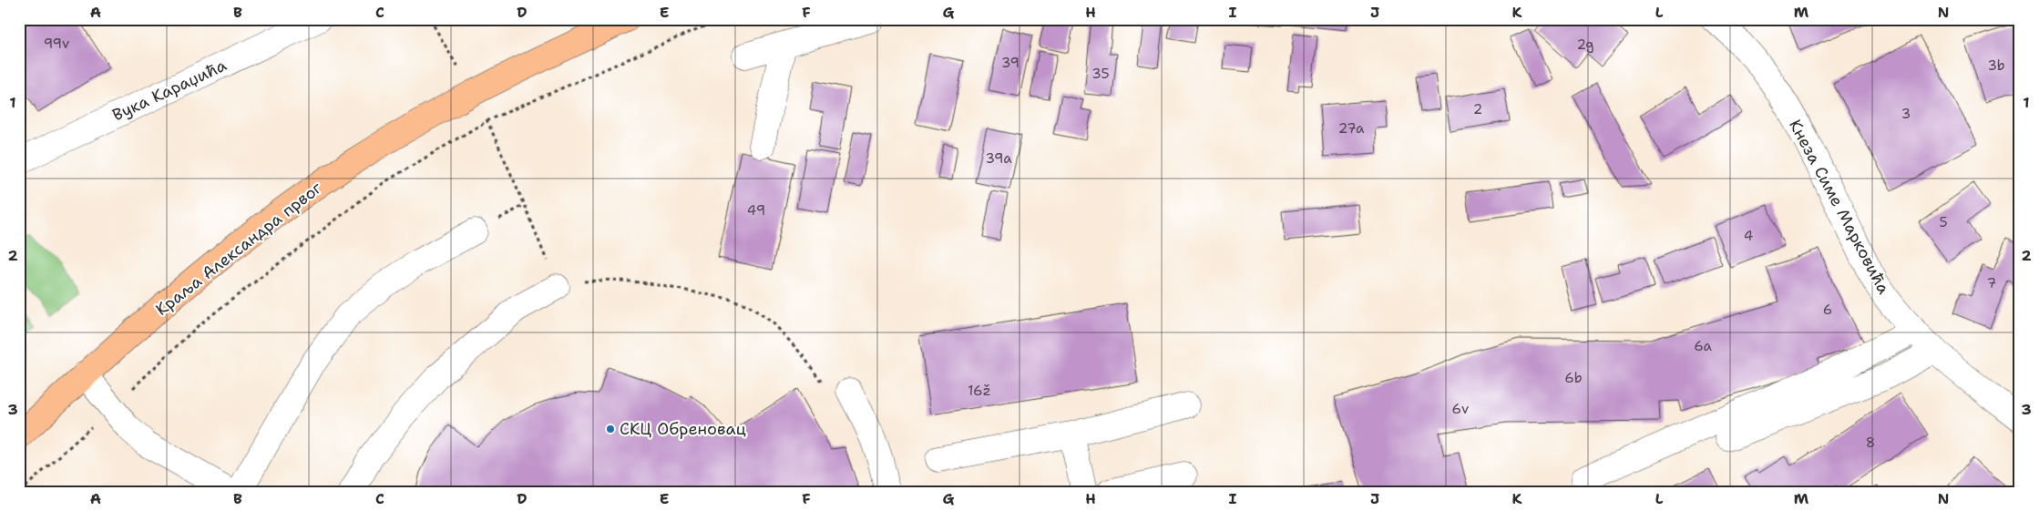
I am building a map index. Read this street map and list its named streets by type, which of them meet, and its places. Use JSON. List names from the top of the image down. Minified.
{"streets":{"main road":["Краља Александра првог"],"street":["Вука Караџића","Кнеза Симе Марковића"]},"places":["СКЦ Обреновац"],"house_numbers":["99v","2g","39","3b","35","2","3","27a","39a","49","5","4","7","6","6a","6b","16ž","6v","8"],"grid":{"columns":["A","B","C","D","E","F","G","H","I","J","K","L","M","N"],"rows":["1","2","3"]}}
